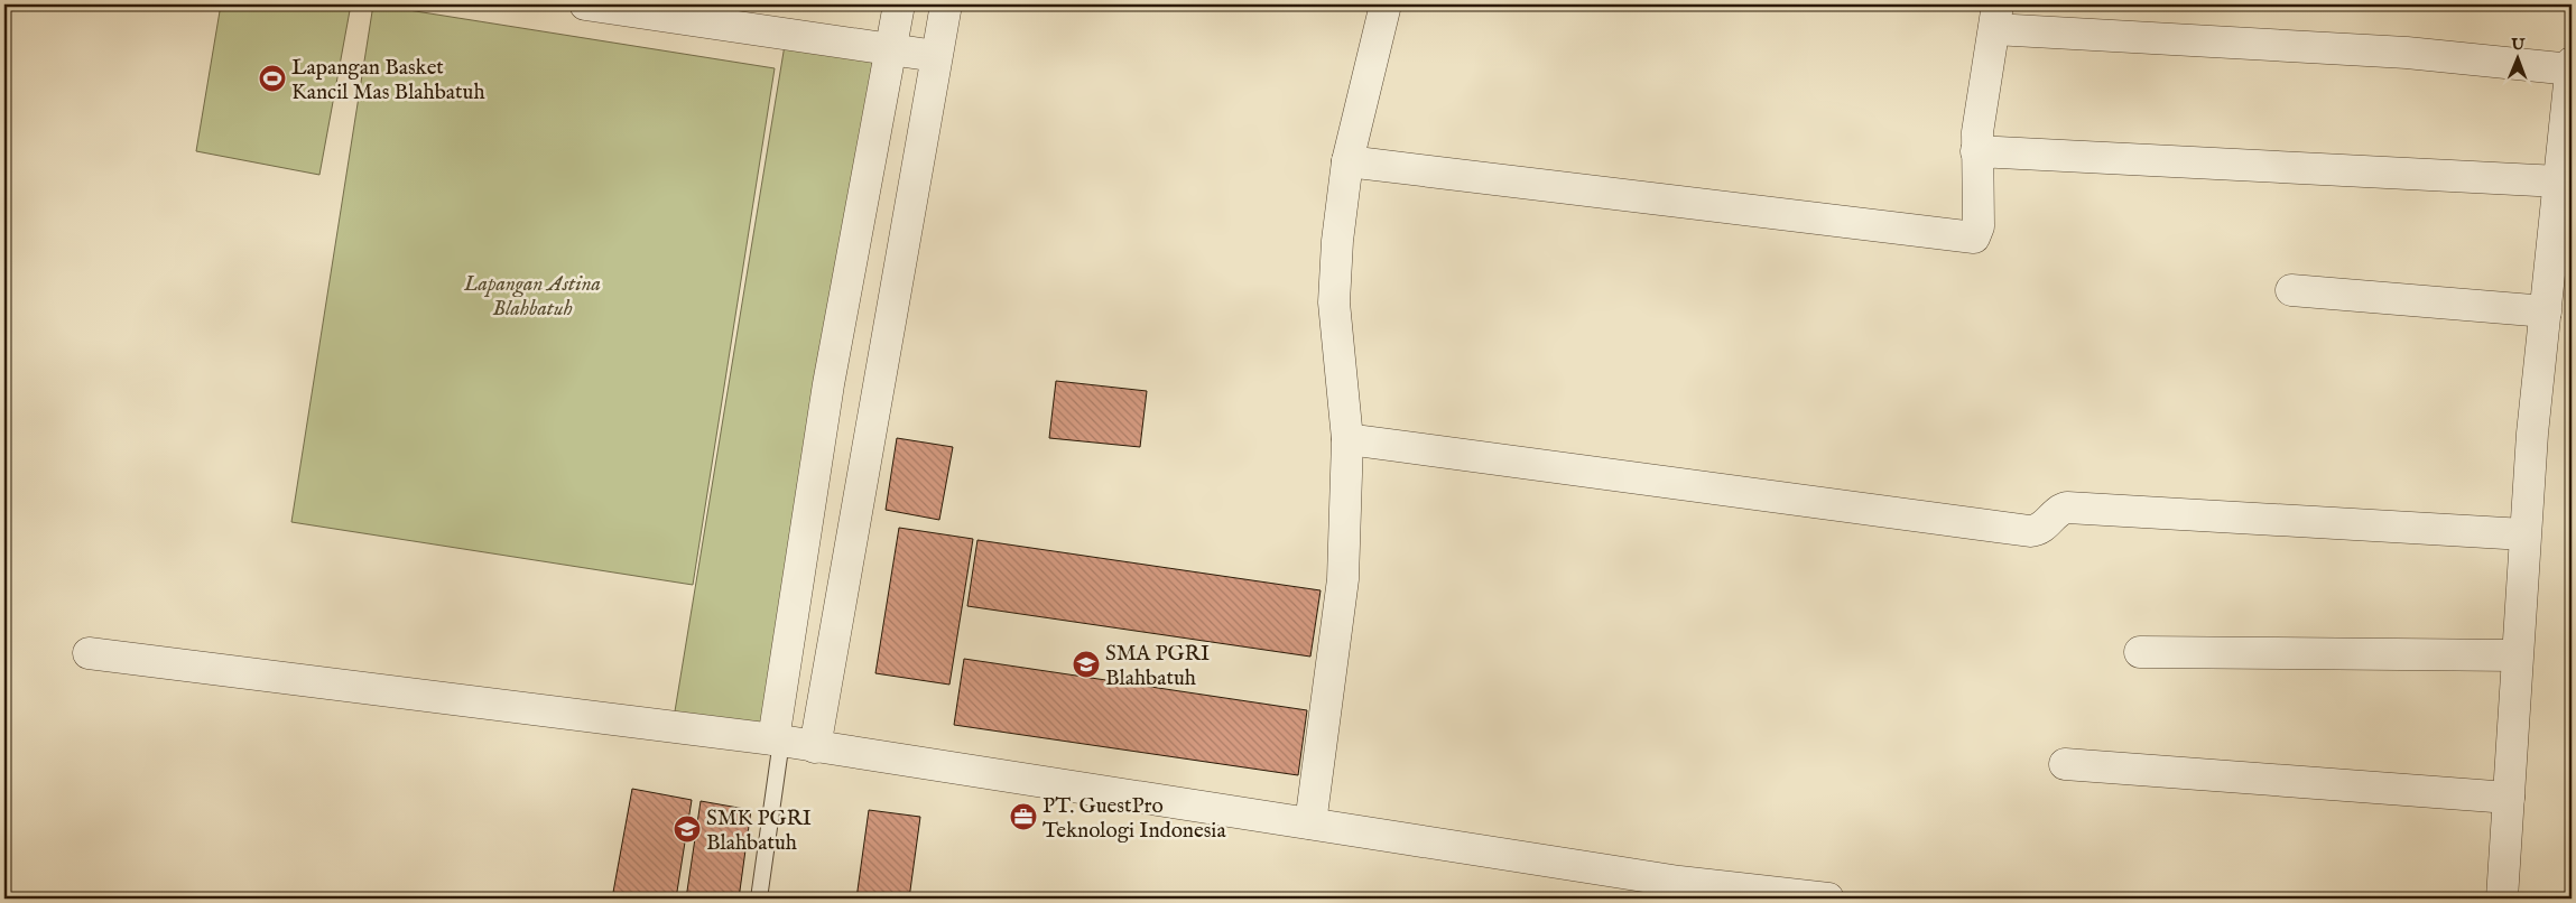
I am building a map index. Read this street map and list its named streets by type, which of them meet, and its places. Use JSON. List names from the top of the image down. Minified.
{"parks":["Lapangan Astina Blahbatuh"],"places":{"sports":["Lapangan Basket Kancil Mas Blahbatuh"],"school or university":["SMA PGRI Blahbatuh","SMK PGRI Blahbatuh"],"office":["PT. GuestPro Teknologi Indonesia"]},"north":"top"}
